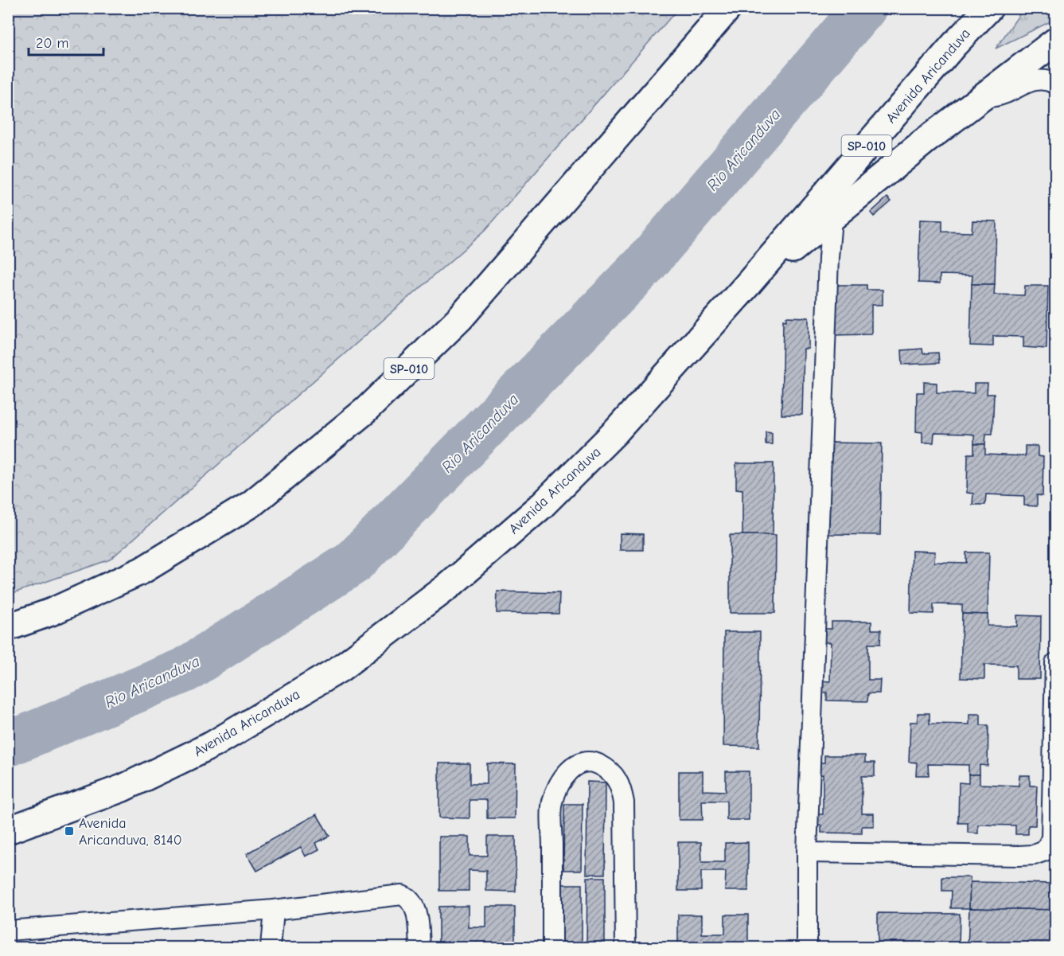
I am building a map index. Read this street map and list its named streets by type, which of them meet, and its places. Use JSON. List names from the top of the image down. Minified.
{"streets":{"highway":["Avenida Aricanduva","SP-010"]},"water":["Rio Aricanduva"],"places":{"transit":["Avenida Aricanduva, 8140"]},"scale_bar":"20 m"}
